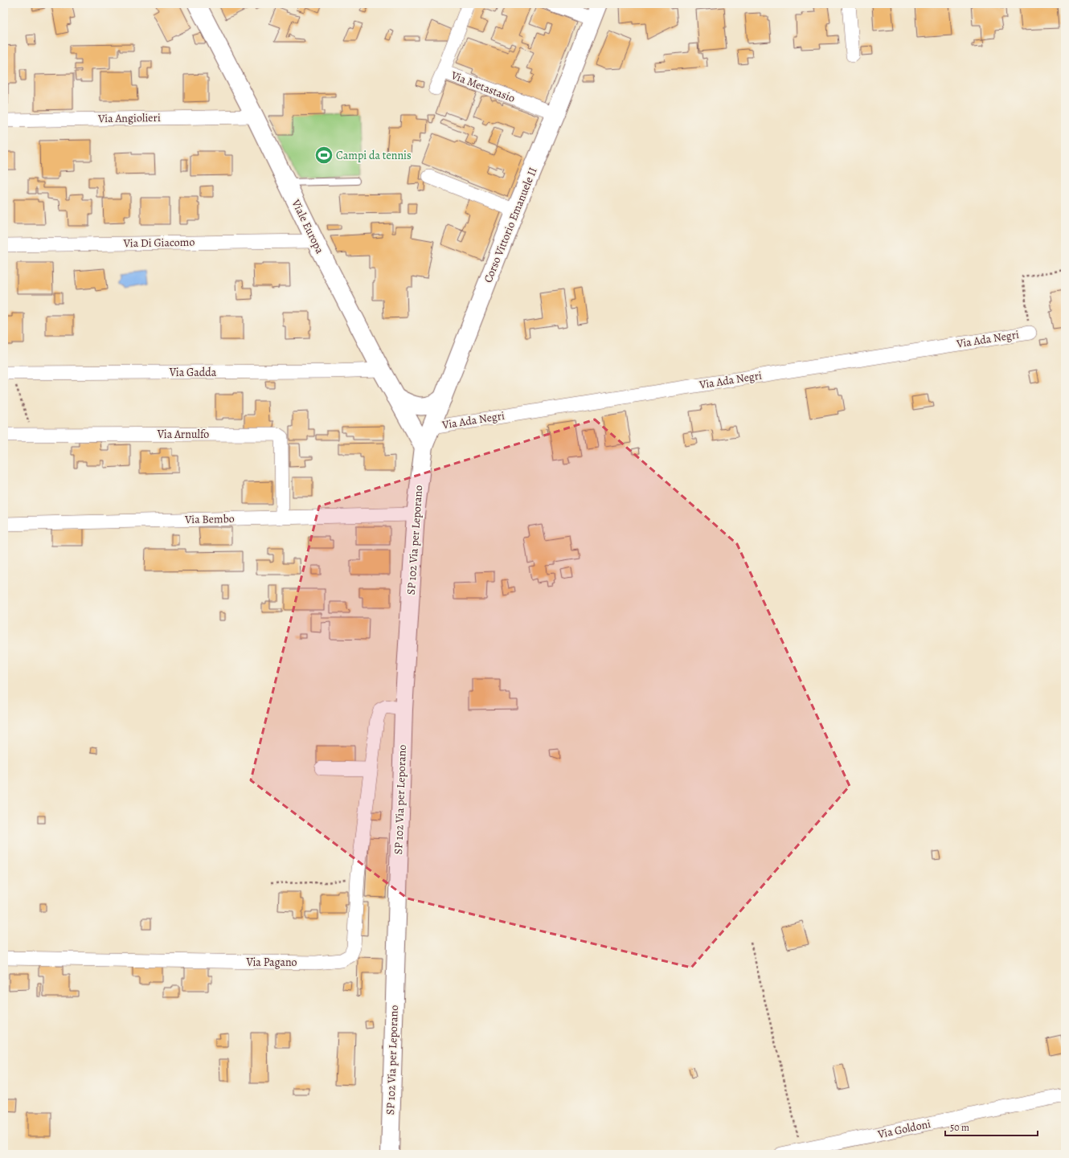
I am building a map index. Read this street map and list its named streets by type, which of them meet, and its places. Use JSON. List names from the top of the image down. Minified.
{"streets":{"street":["Via Metastasio","Via Angiolieri","Corso Vittorio Emanuele II","Viale Europa","Via Di Giacomo","Via Ada Negri","Via Gadda","Via Arnulfo","Via Bembo","SP 102 Via per Leporano","Via Pagano","Via Goldoni"]},"crossings":[["Via Metastasio","Corso Vittorio Emanuele II"],["Via Angiolieri","Viale Europa"],["Corso Vittorio Emanuele II","Viale Europa"],["Corso Vittorio Emanuele II","Via Ada Negri"],["Corso Vittorio Emanuele II","SP 102 Via per Leporano"],["Viale Europa","Via Di Giacomo"],["Viale Europa","Via Gadda"],["Viale Europa","SP 102 Via per Leporano"],["Via Arnulfo","Via Bembo"],["Via Bembo","SP 102 Via per Leporano"],["SP 102 Via per Leporano","Via Pagano"]],"places":{"sports":["Campi da tennis"]},"scale_bar":"50 m"}
